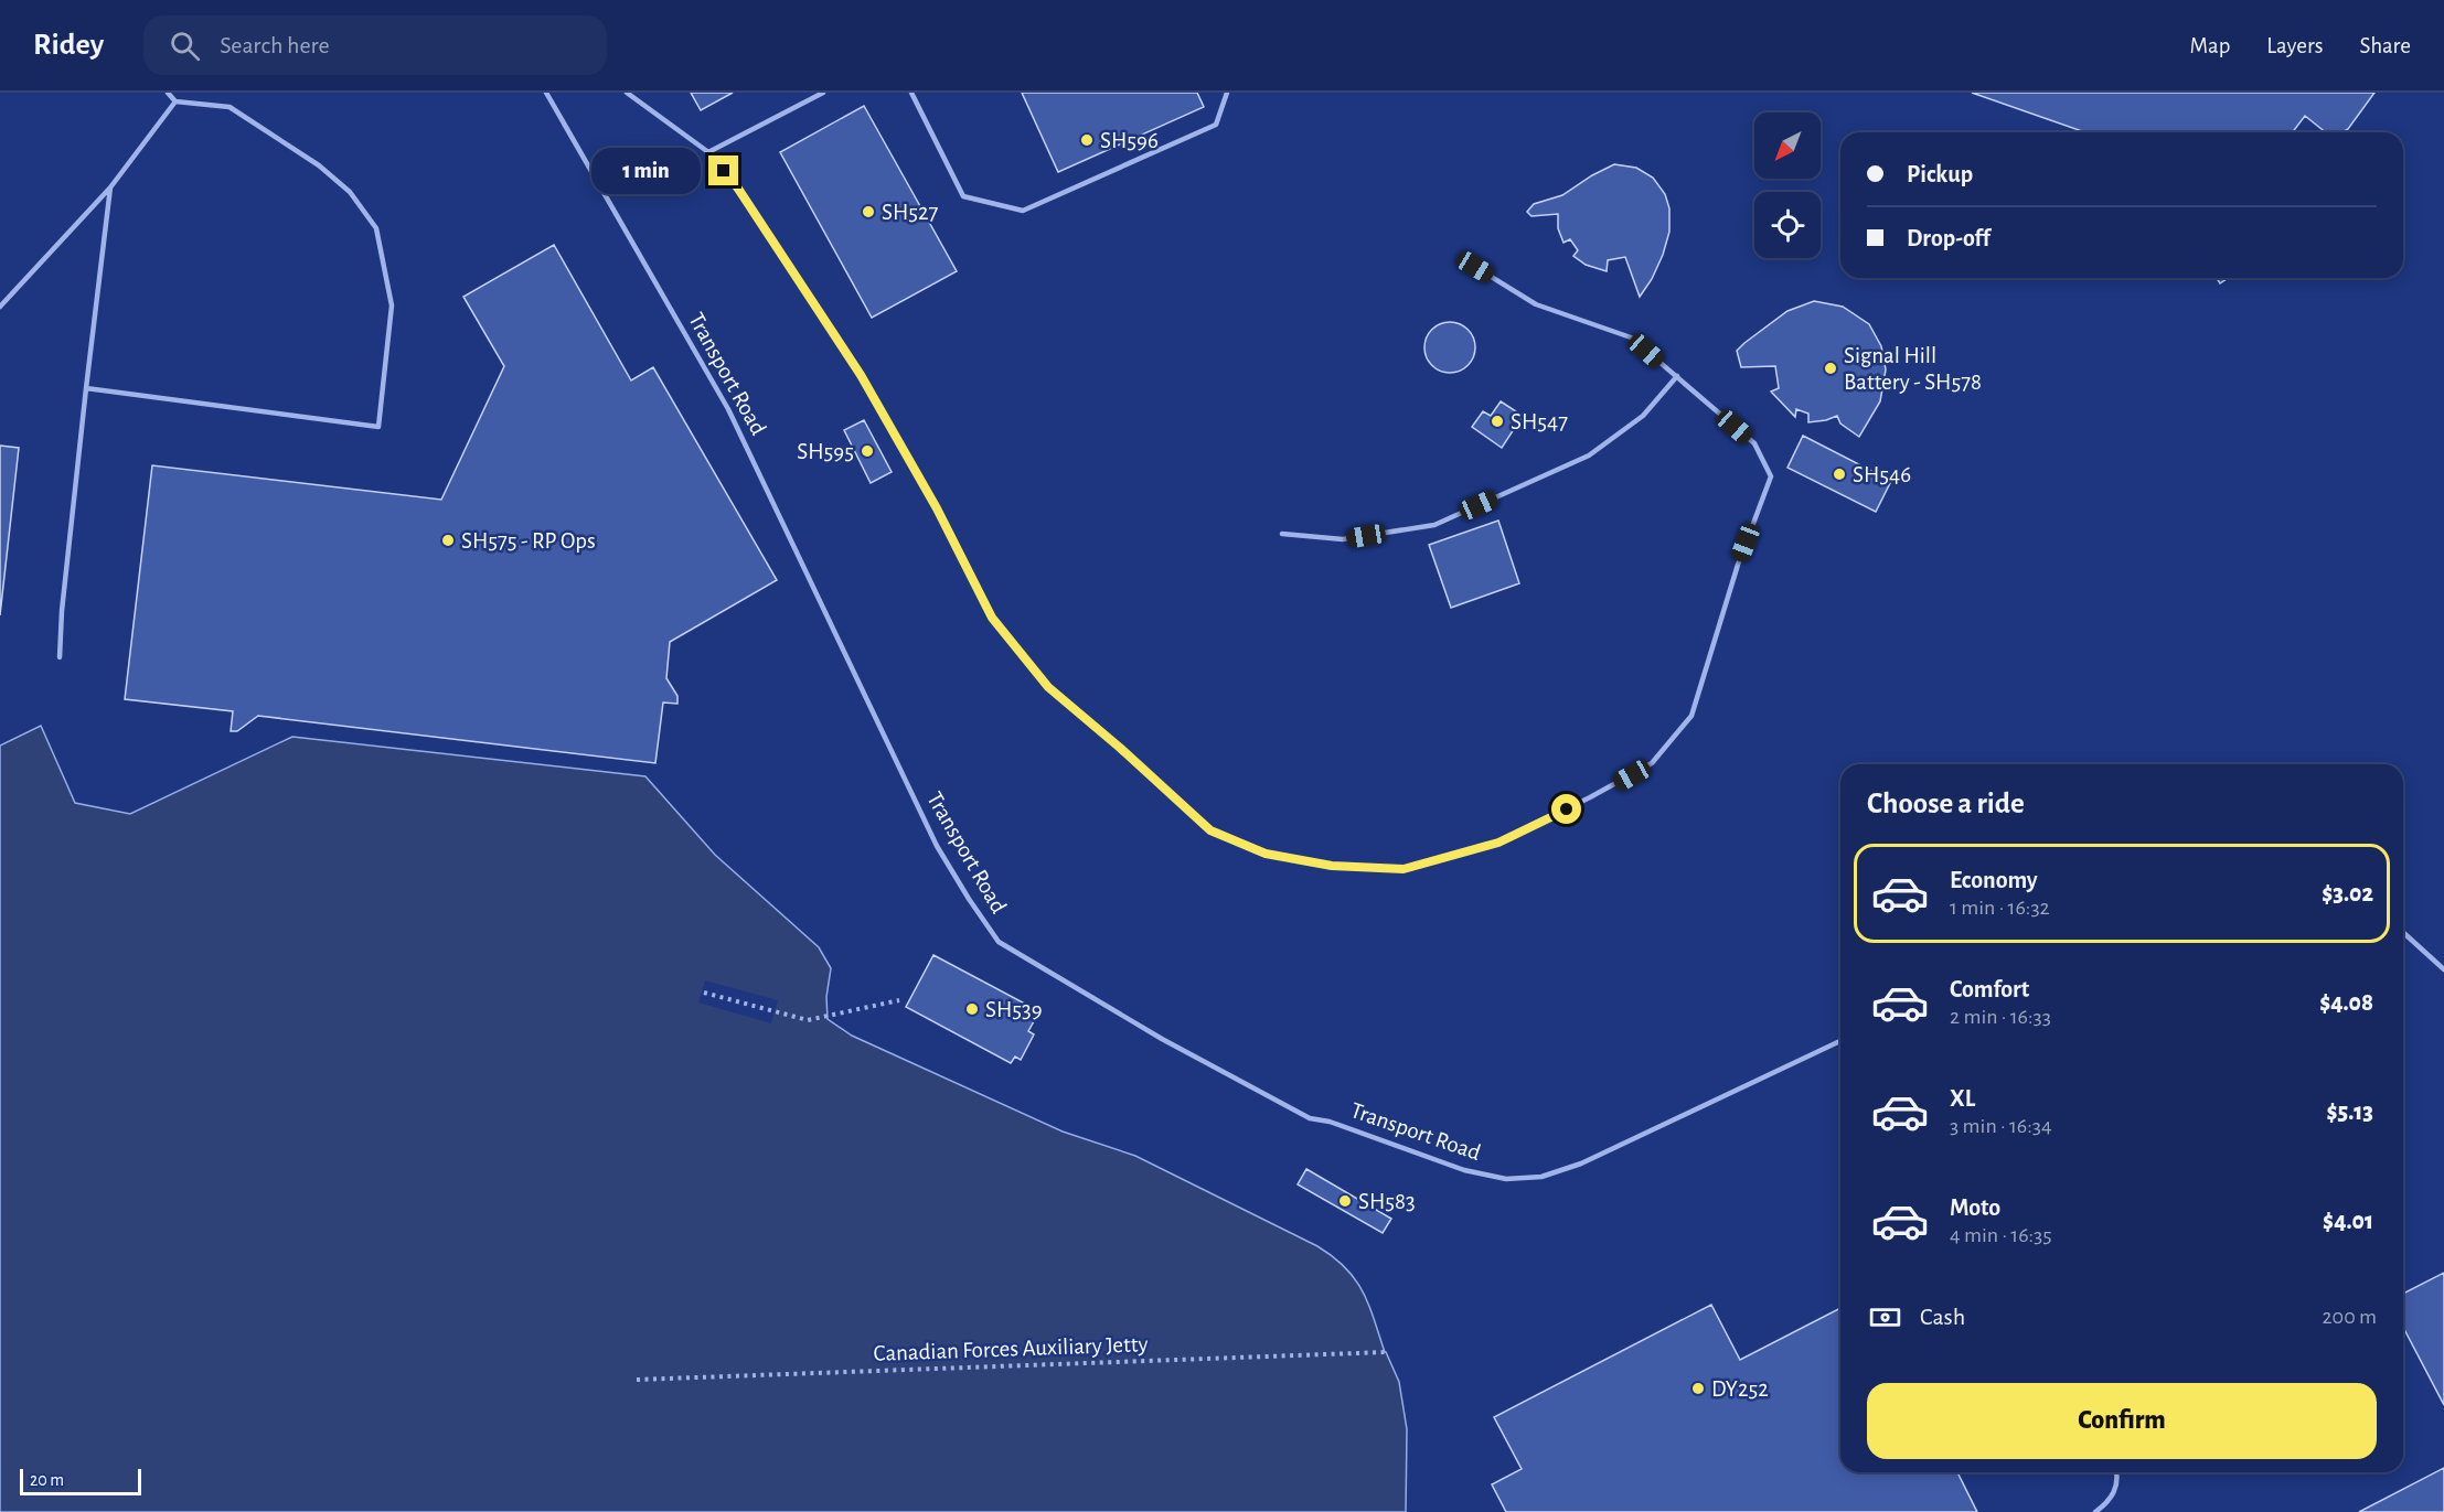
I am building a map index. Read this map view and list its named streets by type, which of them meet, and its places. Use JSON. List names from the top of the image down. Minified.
{"streets":{"lane":["Transport Road"],"path":["Canadian Forces Auxiliary Jetty"]},"places":["SH596","SH527","Signal Hill Battery - SH578","SH547","SH595","SH546","SH575 - RP Ops","SH539","SH583","DY252"],"scale_bar":"20 m","north":"bottom left","page":{"header":"Ridey","search":"Search here","nav":["Map","Layers","Share"],"banner":["Pickup","Drop-off"],"bubble":"1 min","heading":"Choose a ride","list":[{"name":"Economy","note":"1 min · 16:32","value":"$3.02"},{"name":"Comfort","note":"2 min · 16:33","value":"$4.08"},{"name":"XL","note":"3 min · 16:34","value":"$5.13"},{"name":"Moto","note":"4 min · 16:35","value":"$4.01"}],"pay":["Cash","200 m"],"buttons":"Confirm","scale":"20 m"}}
